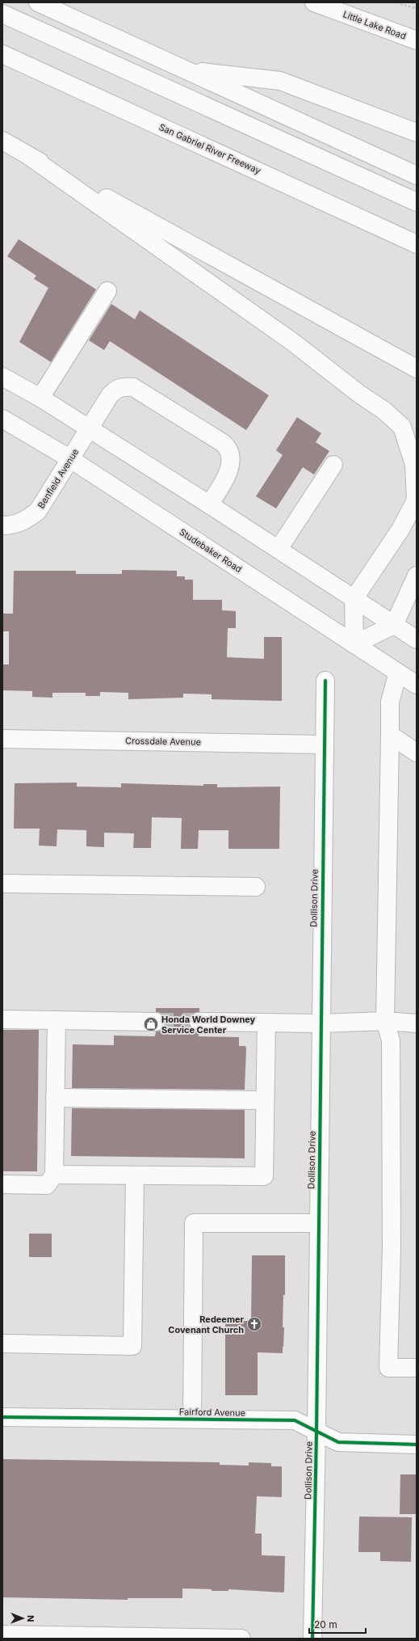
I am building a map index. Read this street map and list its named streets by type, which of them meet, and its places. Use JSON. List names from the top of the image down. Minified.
{"streets":{"main road":["Little Lake Road","San Gabriel River Freeway","Benfield Avenue","Studebaker Road","Crossdale Avenue","Dollison Drive","Fairford Avenue"]},"crossings":[["Benfield Avenue","Studebaker Road"],["Crossdale Avenue","Dollison Drive"],["Dollison Drive","Fairford Avenue"]],"places":{"shop":["Honda World Downey Service Center"],"church":["Redeemer Covenant Church"]},"scale_bar":"20 m","north":"right"}
